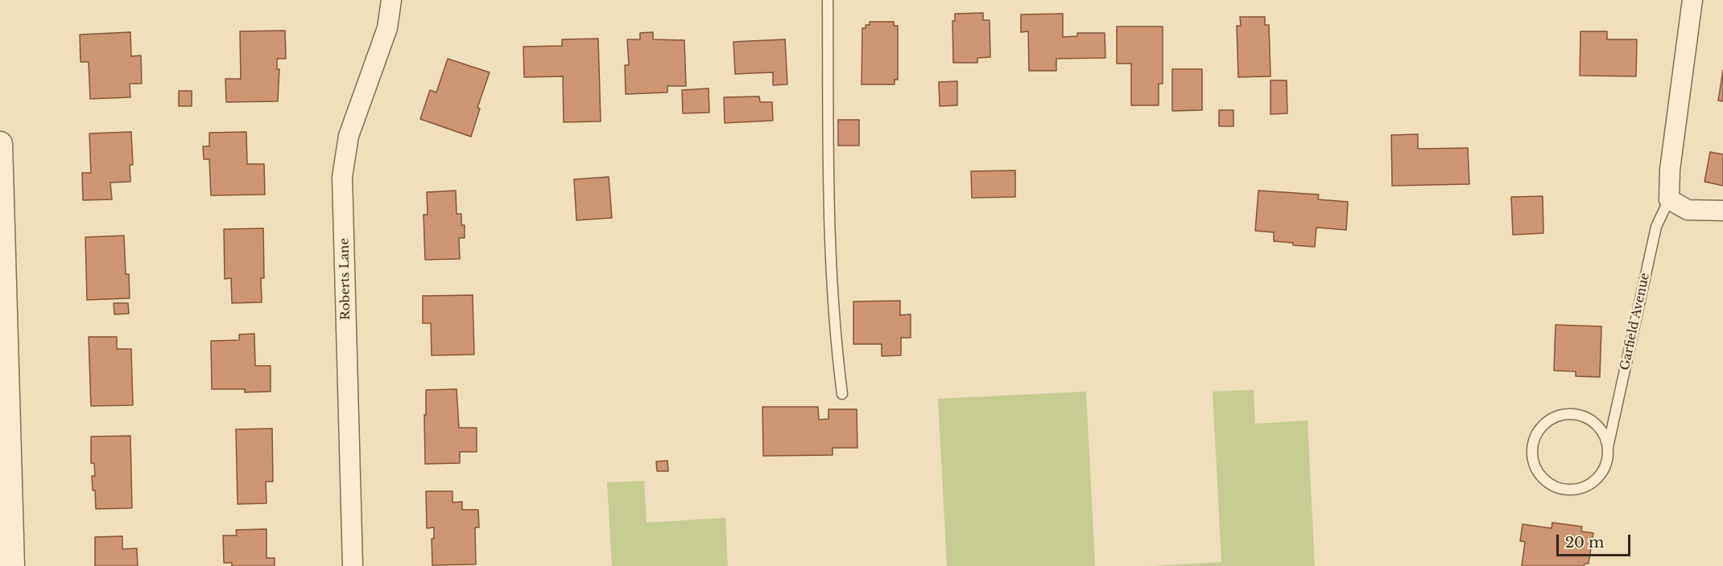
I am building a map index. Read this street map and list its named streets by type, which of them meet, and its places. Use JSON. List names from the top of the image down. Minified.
{"streets":{"street":["Roberts Lane","Garfield Avenue"]},"scale_bar":"20 m"}
